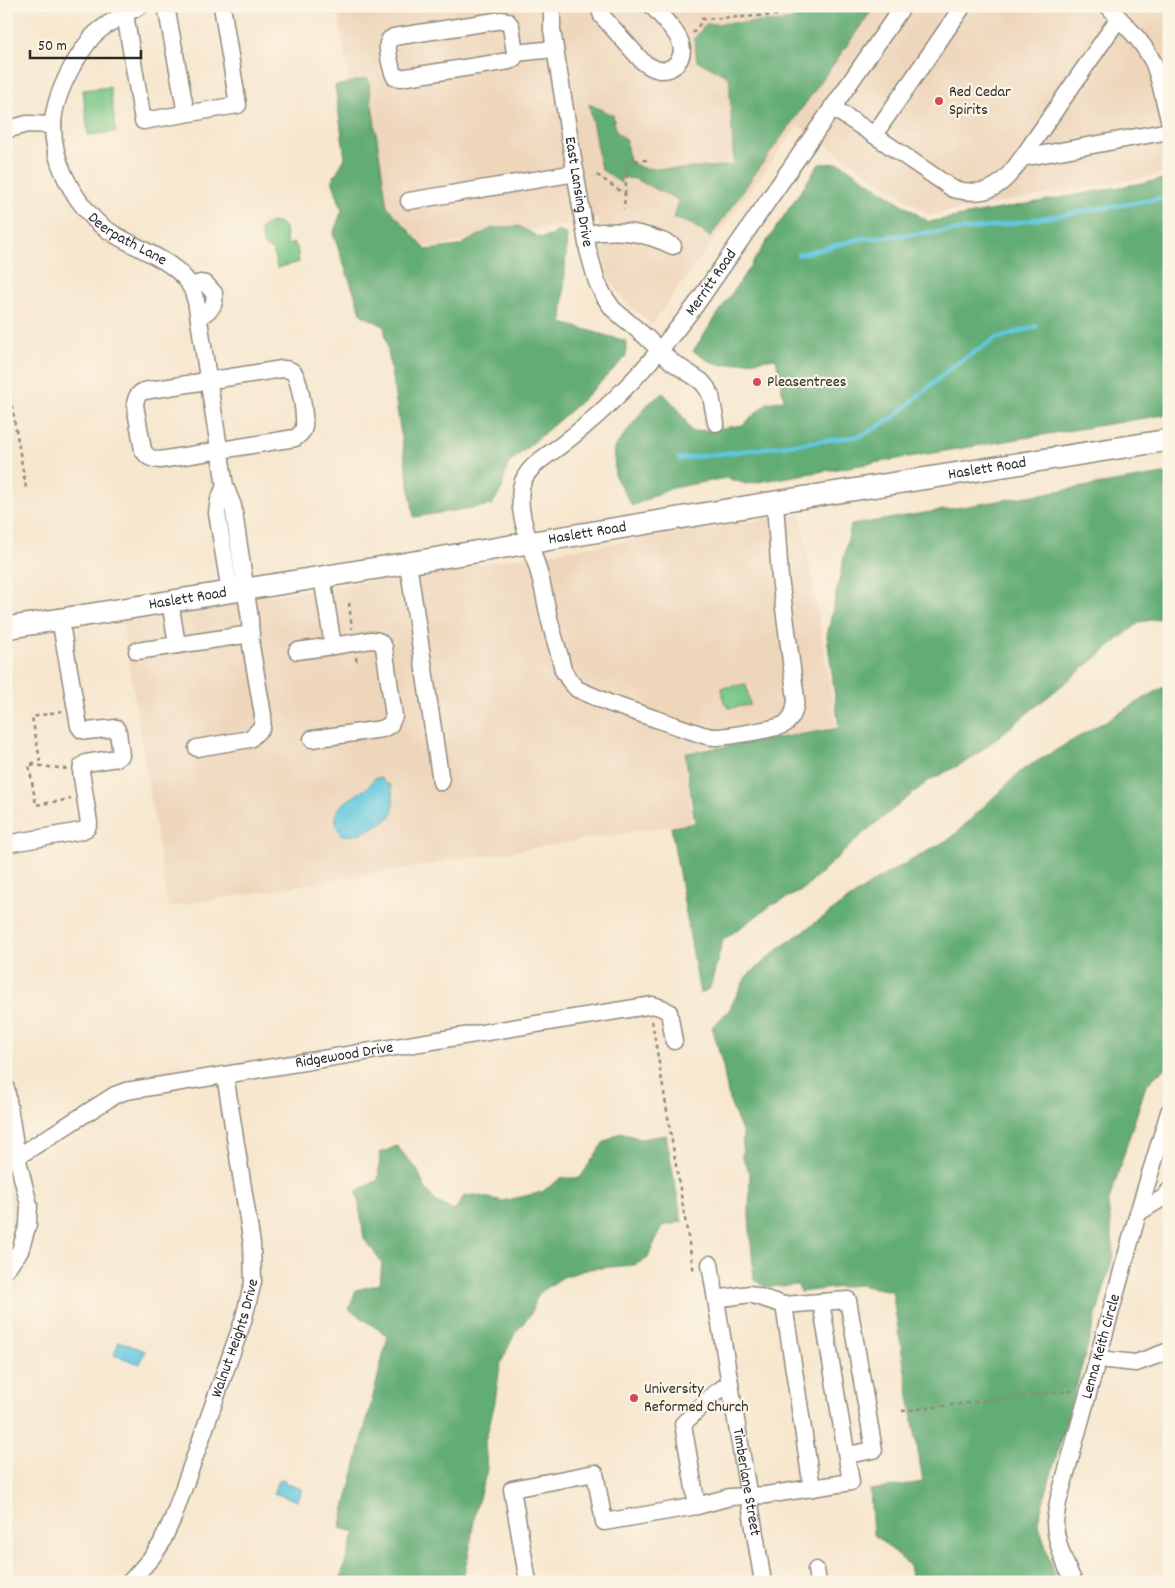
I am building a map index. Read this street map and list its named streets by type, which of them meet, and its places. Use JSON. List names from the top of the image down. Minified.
{"streets":{"main road":["Haslett Road"],"street":["East Lansing Drive","Deerpath Lane","Merritt Road","Ridgewood Drive","Walnut Heights Drive","Lenna Keith Circle","Timberlane Street"]},"crossings":[["East Lansing Drive","Merritt Road"],["Deerpath Lane","Haslett Road"],["Merritt Road","Haslett Road"],["Ridgewood Drive","Walnut Heights Drive"]],"places":["Red Cedar Spirits","Pleasentrees","University Reformed Church"],"scale_bar":"50 m"}
